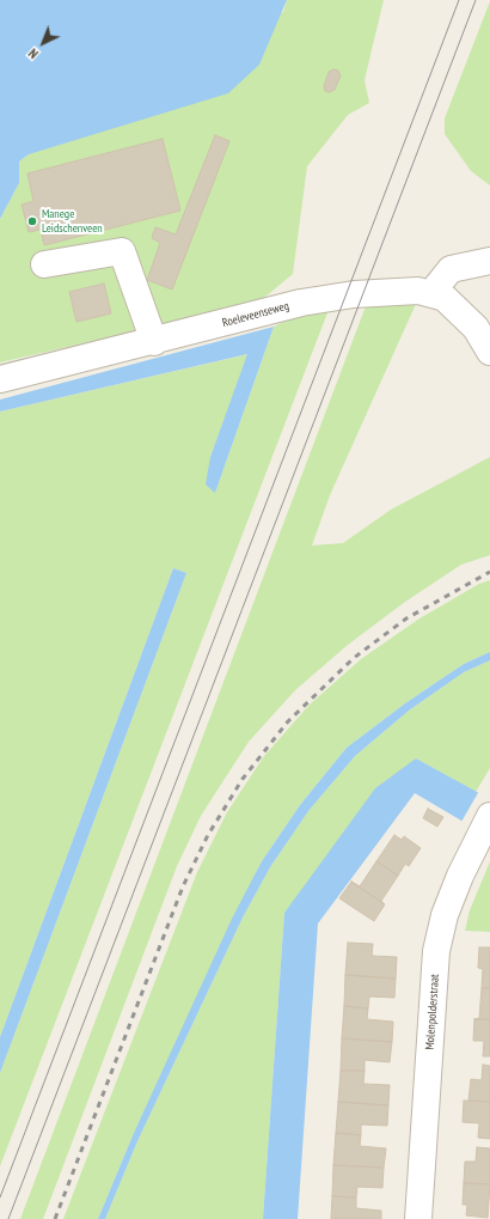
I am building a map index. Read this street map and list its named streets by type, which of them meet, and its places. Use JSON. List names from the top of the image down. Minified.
{"streets":{"street":["Roeleveenseweg","Molenpolderstraat"]},"places":["Manege Leidschenveen"],"north":"bottom left"}
